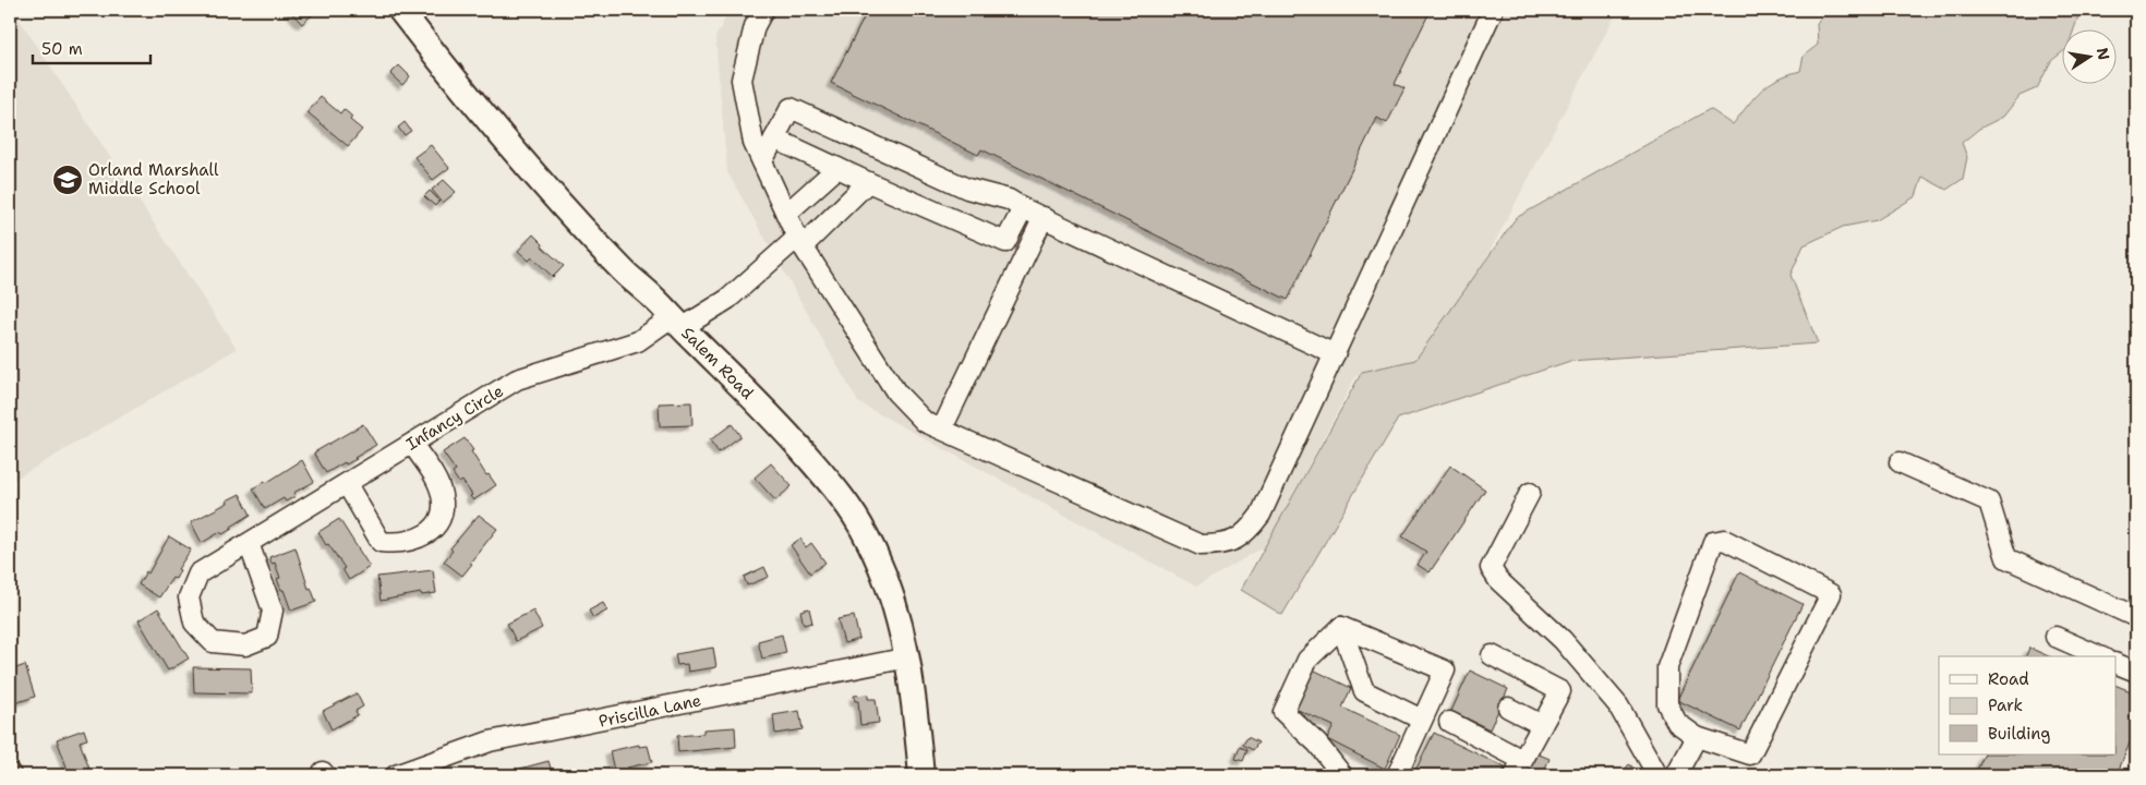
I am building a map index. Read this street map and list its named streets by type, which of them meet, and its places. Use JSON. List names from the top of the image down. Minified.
{"streets":{"main road":["Salem Road"],"street":["Infancy Circle","Priscilla Lane"]},"crossings":[["Salem Road","Infancy Circle"],["Salem Road","Priscilla Lane"]],"places":{"school or university":["Orland Marshall Middle School"]},"legend":["Road","Park","Building"],"scale_bar":"50 m","north":"right"}
